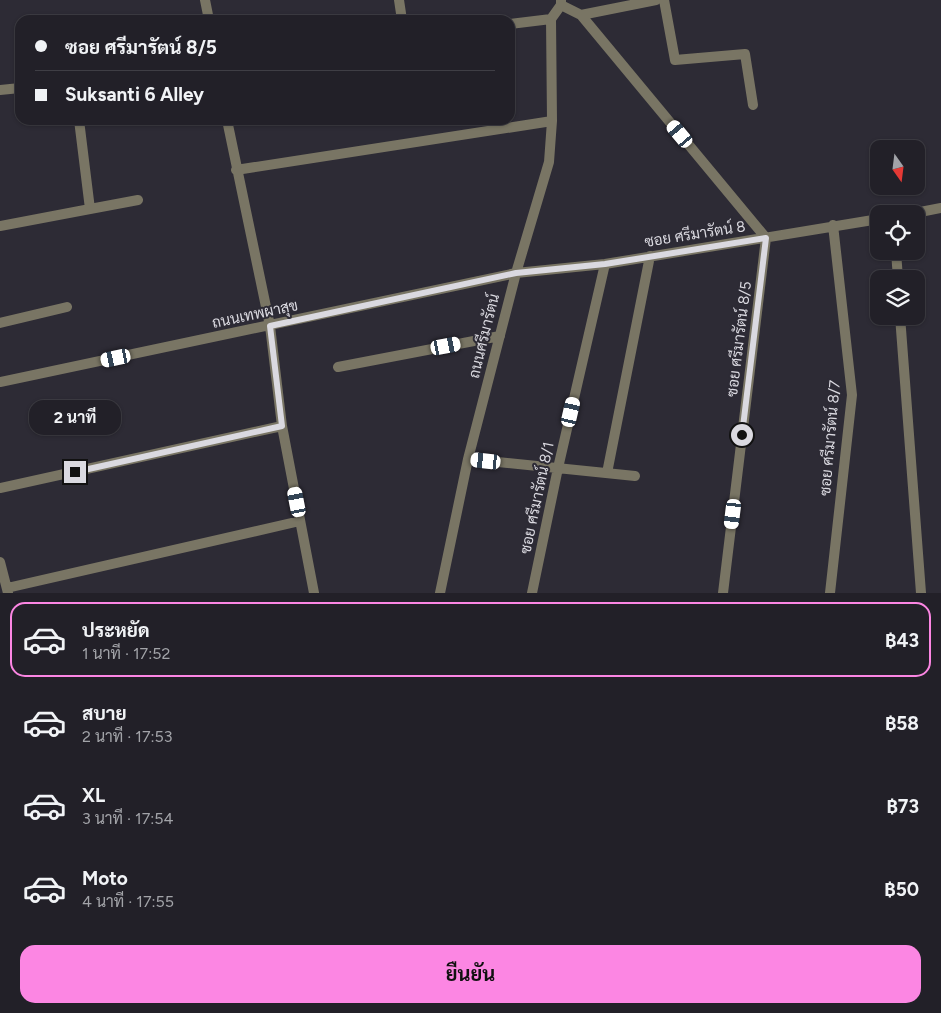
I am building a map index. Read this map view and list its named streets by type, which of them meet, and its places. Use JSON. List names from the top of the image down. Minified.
{"streets":{"street":["ซอย ศรีมารัตน์ 8","ถนนเทพผาสุข","ถนนศรีมารัตน์","ซอย ศรีมารัตน์ 8/5","ซอย ศรีมารัตน์ 8/7","ซอย ศรีมารัตน์ 8/1"]},"crossings":[["ซอย ศรีมารัตน์ 8","ถนนเทพผาสุข"],["ซอย ศรีมารัตน์ 8","ถนนศรีมารัตน์"],["ซอย ศรีมารัตน์ 8","ซอย ศรีมารัตน์ 8/5"],["ซอย ศรีมารัตน์ 8","ซอย ศรีมารัตน์ 8/7"],["ซอย ศรีมารัตน์ 8","ซอย ศรีมารัตน์ 8/1"],["ถนนเทพผาสุข","ถนนศรีมารัตน์"]],"north":"bottom","page":{"banner":["ซอย ศรีมารัตน์ 8/5","Suksanti 6 Alley"],"bubble":"2 นาที","list":[{"name":"ประหยัด","note":"1 นาที · 17:52","value":"฿43"},{"name":"สบาย","note":"2 นาที · 17:53","value":"฿58"},{"name":"XL","note":"3 นาที · 17:54","value":"฿73"},{"name":"Moto","note":"4 นาที · 17:55","value":"฿50"}],"buttons":"ยืนยัน"}}
